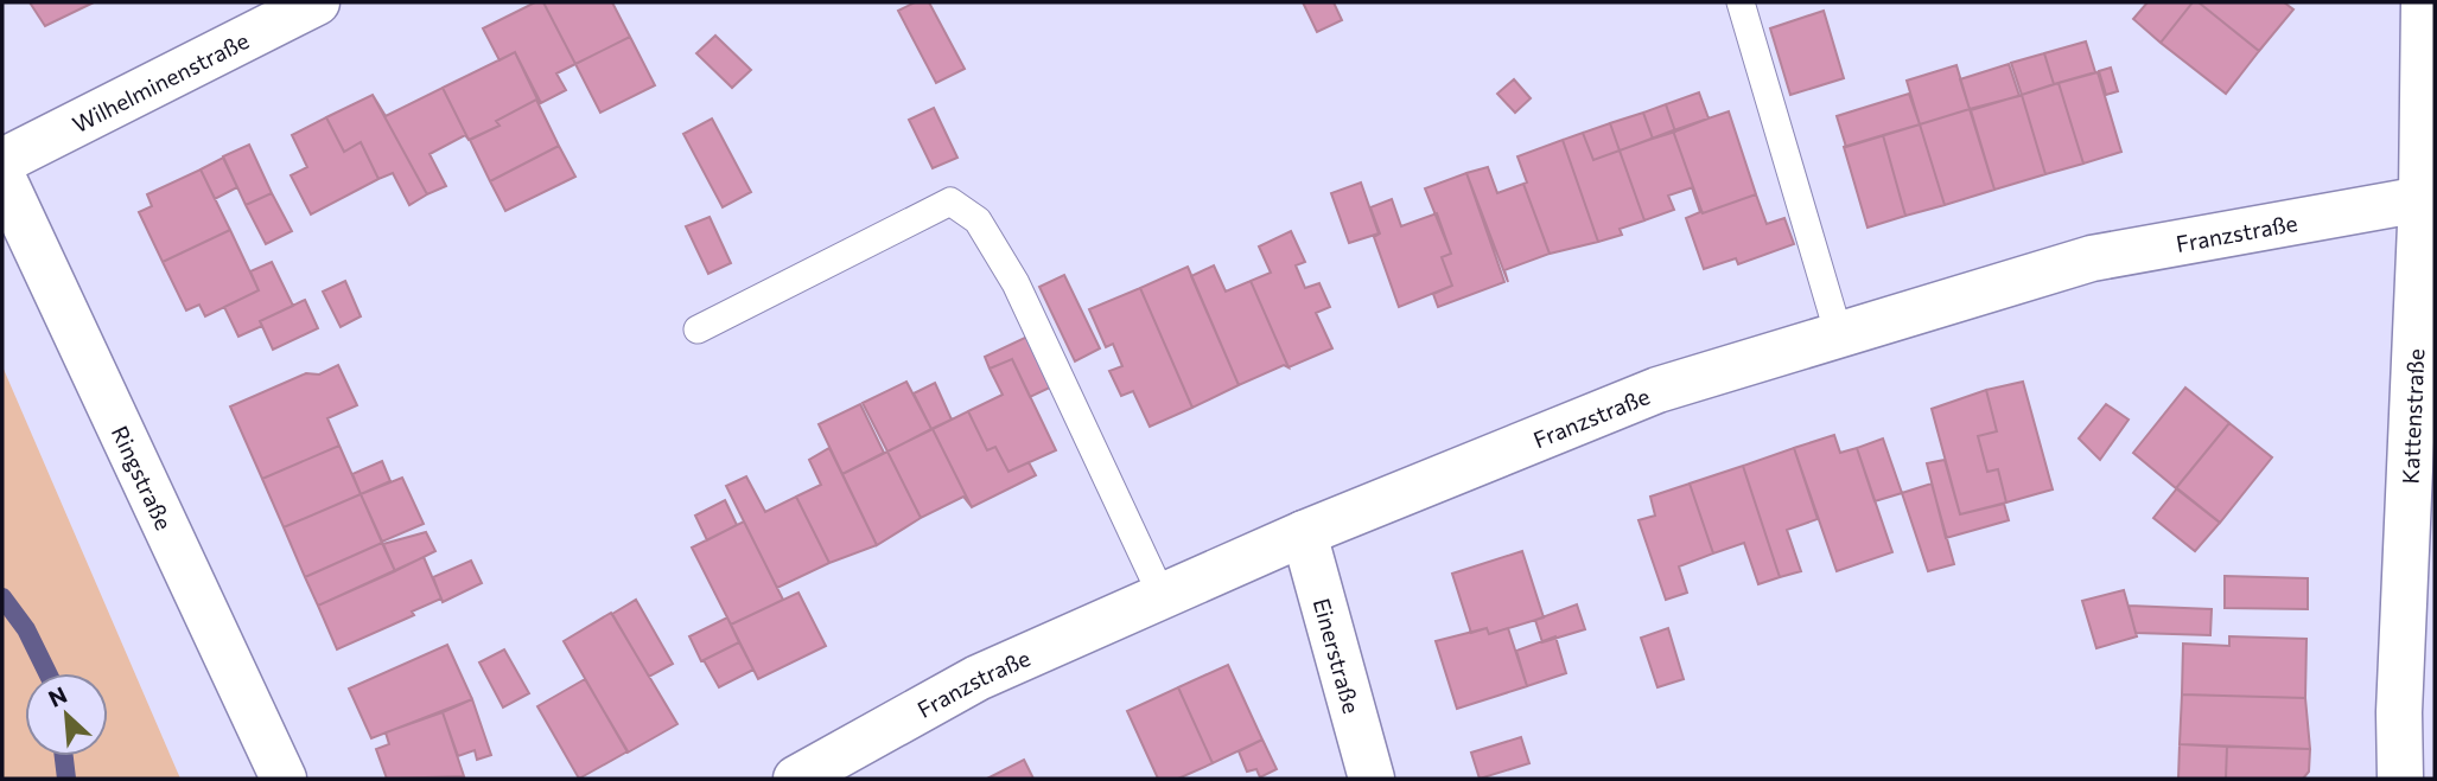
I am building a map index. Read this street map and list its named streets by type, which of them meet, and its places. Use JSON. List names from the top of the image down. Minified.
{"streets":{"street":["Wilhelminenstraße","Franzstraße","Kattenstraße","Ringstraße","Einerstraße"]},"crossings":[["Franzstraße","Kattenstraße"],["Franzstraße","Einerstraße"]],"north":"top left"}
